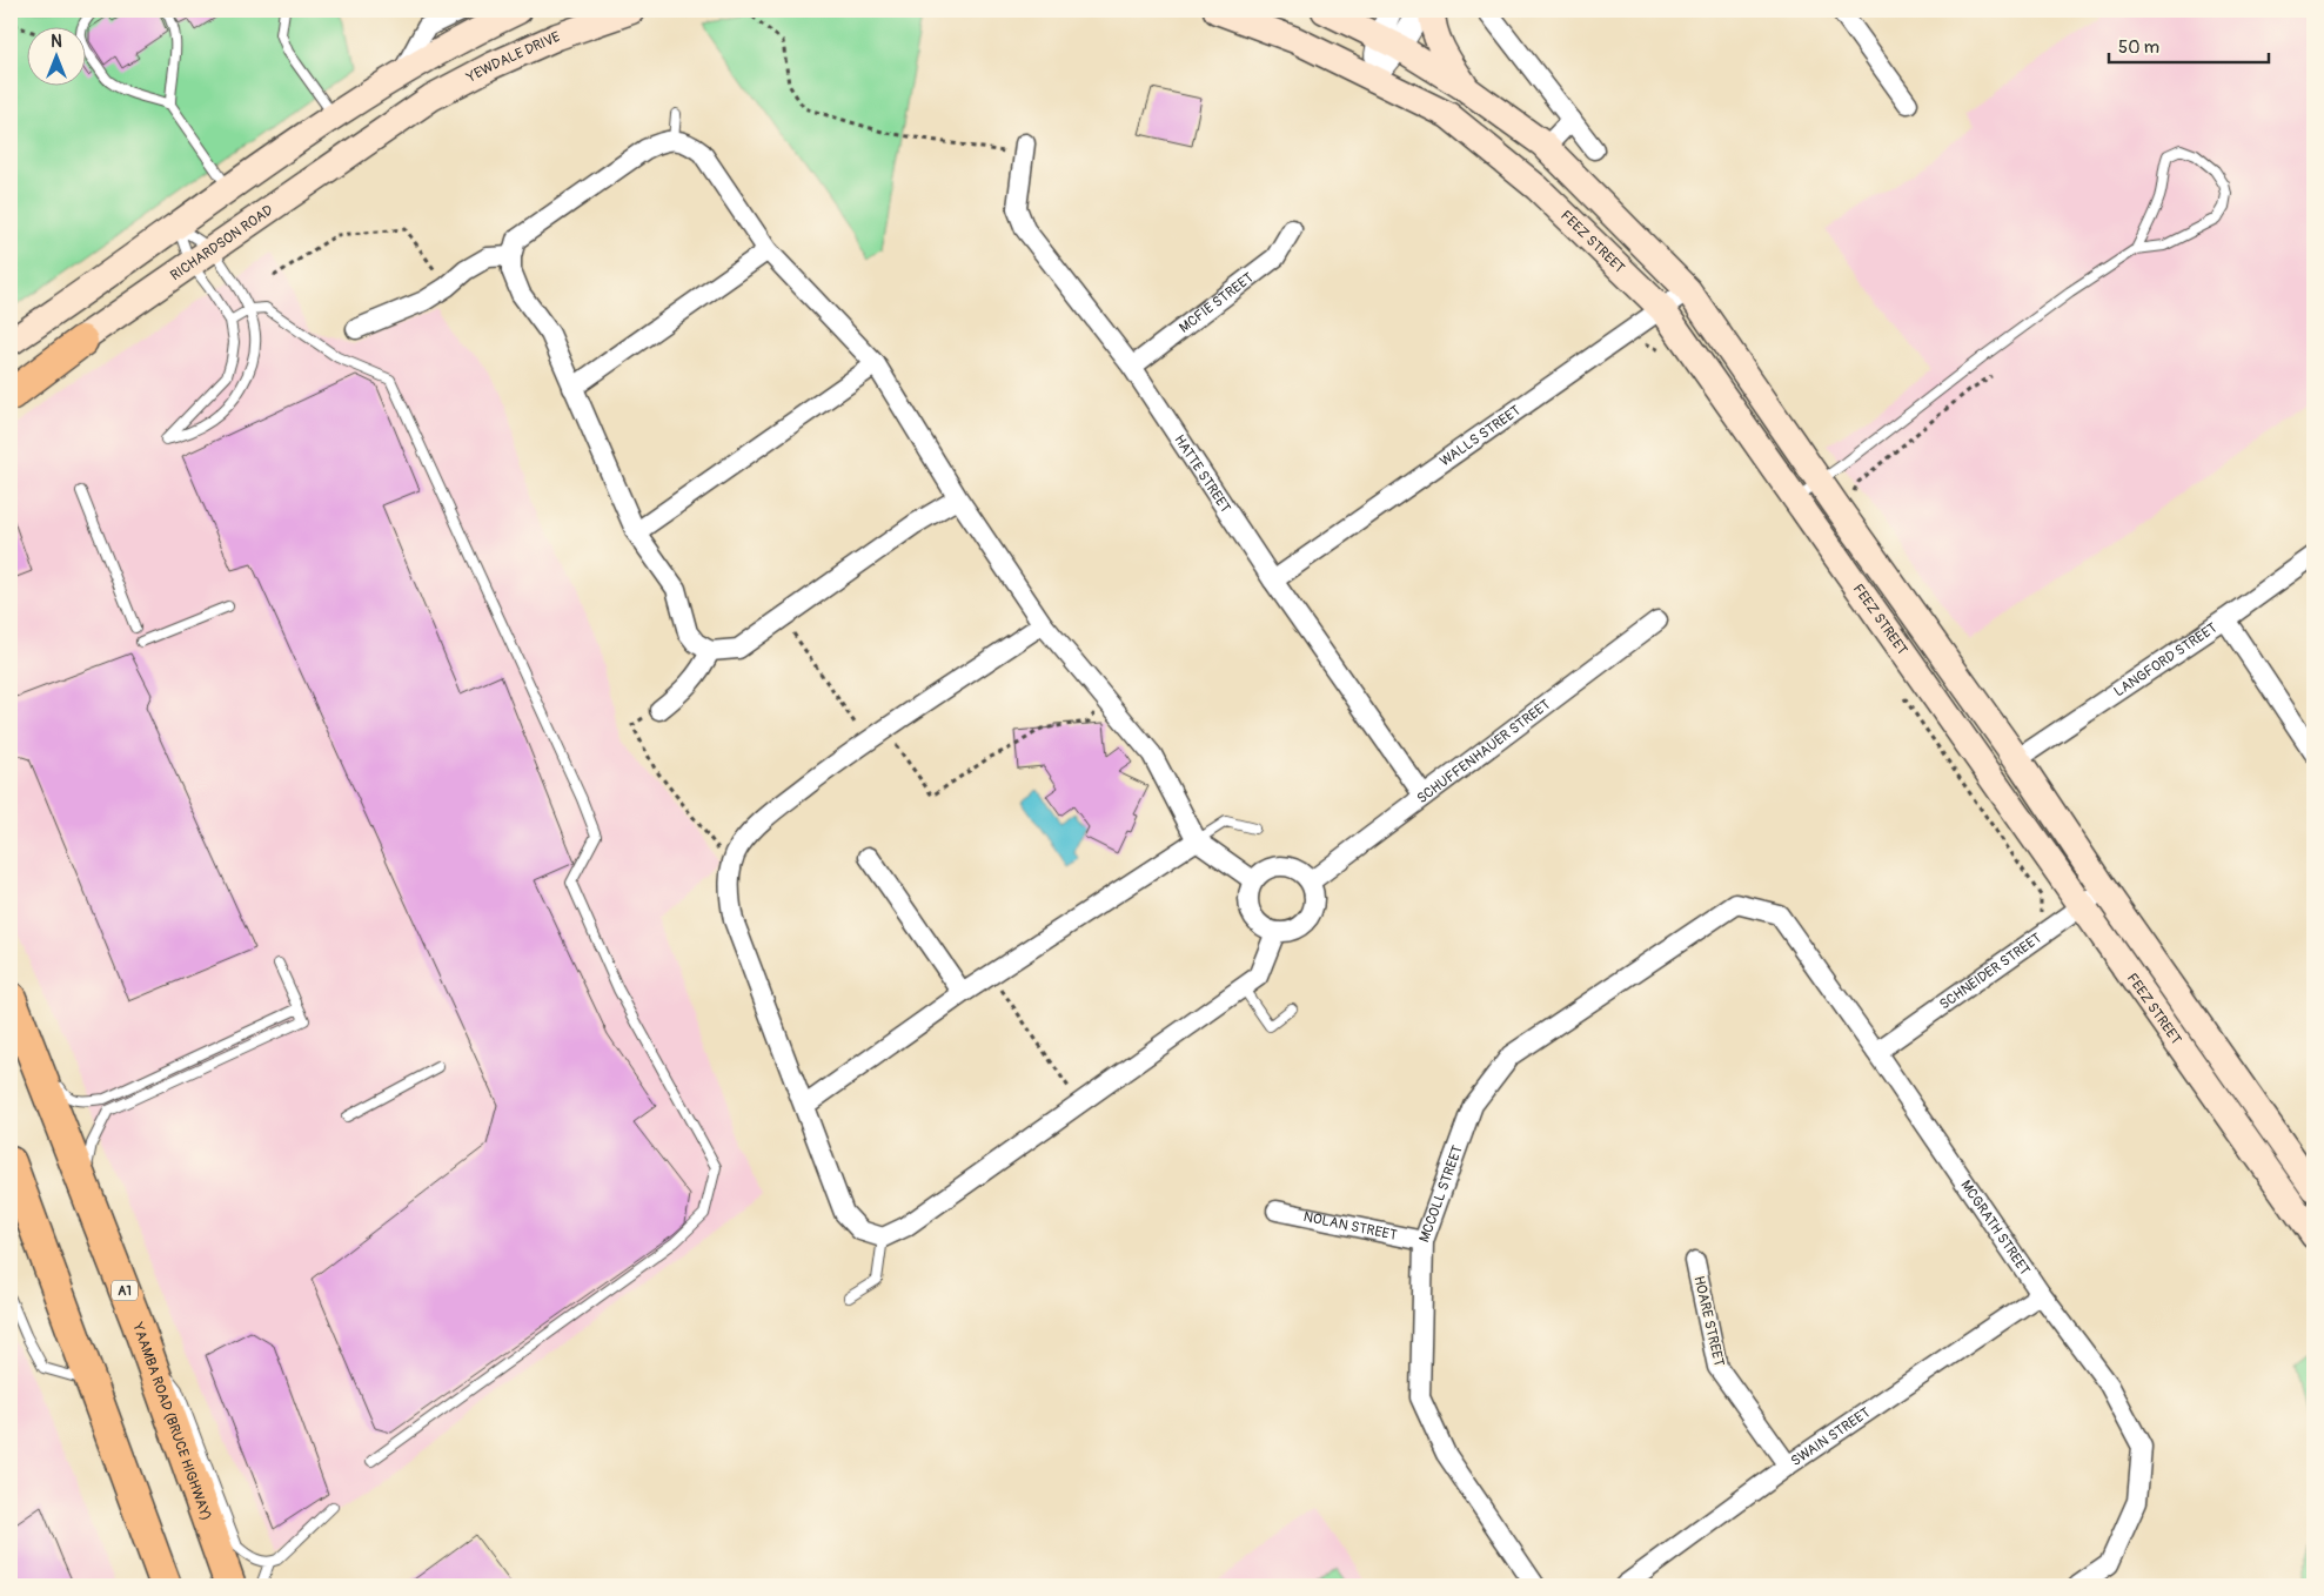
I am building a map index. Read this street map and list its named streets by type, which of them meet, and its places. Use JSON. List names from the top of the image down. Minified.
{"streets":{"highway":["A1","YAAMBA ROAD (BRUCE HIGHWAY)"],"main road":["YEWDALE DRIVE","RICHARDSON ROAD","FEEZ STREET"],"street":["MCFIE STREET","WALLS STREET","HATTE STREET","LANGFORD STREET","SCHUFFENHAUER STREET","SCHNEIDER STREET","MCCOLL STREET","NOLAN STREET","MCGRATH STREET","HOARE STREET","SWAIN STREET"]},"crossings":[["YEWDALE DRIVE","RICHARDSON ROAD"],["FEEZ STREET","WALLS STREET"],["FEEZ STREET","LANGFORD STREET"],["FEEZ STREET","SCHNEIDER STREET"],["MCFIE STREET","HATTE STREET"],["WALLS STREET","HATTE STREET"],["HATTE STREET","SCHUFFENHAUER STREET"],["SCHNEIDER STREET","MCGRATH STREET"],["MCCOLL STREET","NOLAN STREET"],["MCCOLL STREET","MCGRATH STREET"],["MCGRATH STREET","SWAIN STREET"],["HOARE STREET","SWAIN STREET"]],"scale_bar":"50 m","north":"top"}
